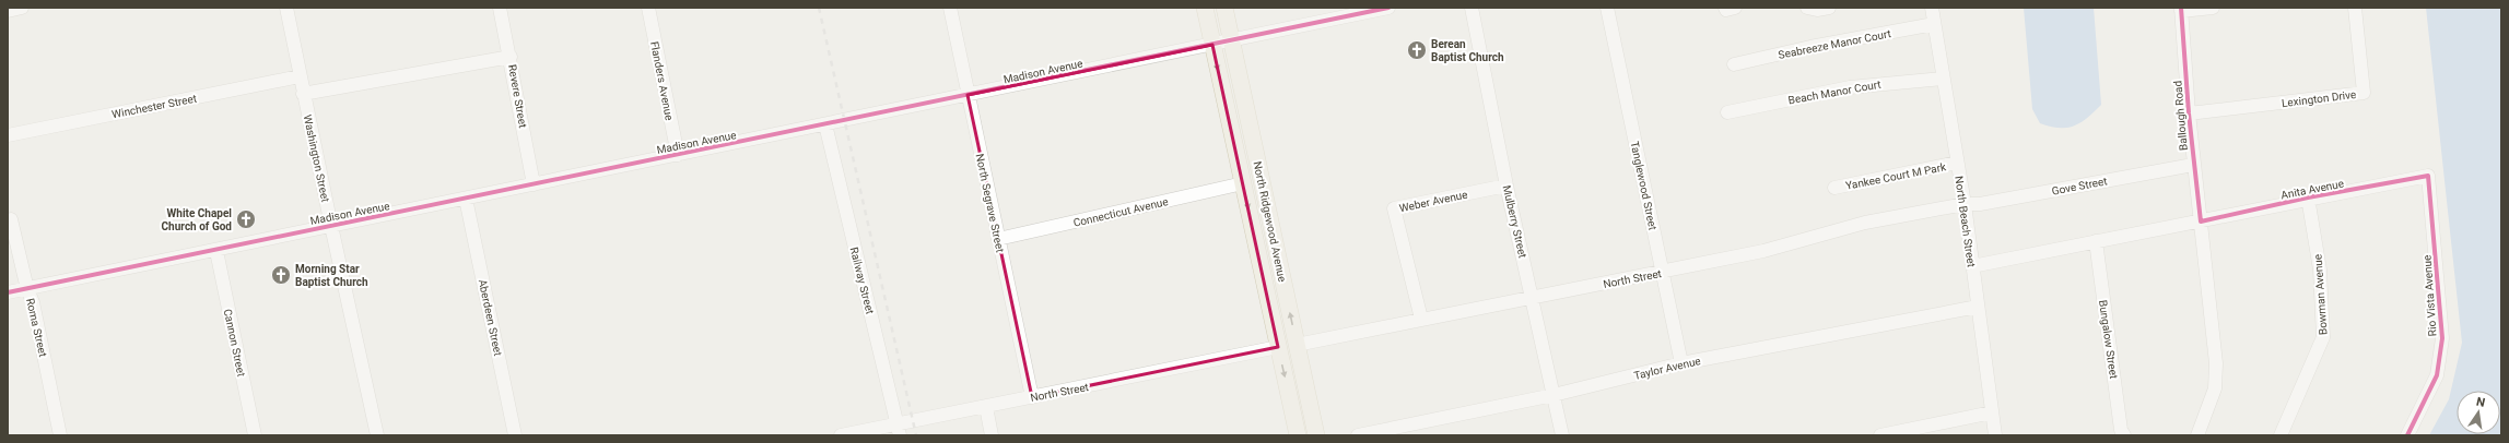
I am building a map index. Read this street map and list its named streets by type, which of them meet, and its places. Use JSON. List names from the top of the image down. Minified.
{"streets":{"main road":["North Ridgewood Avenue"],"street":["Seabreeze Manor Court","Madison Avenue","Flanders Avenue","Beach Manor Court","Revere Street","Lexington Drive","Winchester Street","Ballough Road","Washington Street","Yankee Court M Park","Tanglewood Street","Gove Street","Anita Avenue","Weber Avenue","North Segrave Street","Connecticut Avenue","Mulberry Street","North Beach Street","North Street","Railway Street","Bowman Avenue","Rio Vista Avenue","Aberdeen Street","Roma Street","Bungalow Street","Cannon Street","Taylor Avenue"]},"crossings":[["Seabreeze Manor Court","North Beach Street"],["Madison Avenue","Flanders Avenue"],["Madison Avenue","Revere Street"],["Madison Avenue","Washington Street"],["Madison Avenue","North Segrave Street"],["Madison Avenue","North Ridgewood Avenue"],["Madison Avenue","Railway Street"],["Madison Avenue","Aberdeen Street"],["Madison Avenue","Roma Street"],["Madison Avenue","Cannon Street"],["Beach Manor Court","North Beach Street"],["Lexington Drive","Ballough Road"],["Winchester Street","Washington Street"],["Ballough Road","Gove Street"],["Ballough Road","Anita Avenue"],["Yankee Court M Park","North Beach Street"],["Tanglewood Street","North Street"],["Tanglewood Street","Taylor Avenue"],["Gove Street","North Beach Street"],["Gove Street","North Street"],["Anita Avenue","North Beach Street"],["Anita Avenue","Bowman Avenue"],["Anita Avenue","Rio Vista Avenue"],["Anita Avenue","Bungalow Street"],["Weber Avenue","Mulberry Street"],["Weber Avenue","North Street"],["North Segrave Street","Connecticut Avenue"],["North Segrave Street","North Street"],["Connecticut Avenue","North Ridgewood Avenue"],["North Ridgewood Avenue","North Street"],["Mulberry Street","North Street"],["Mulberry Street","Taylor Avenue"],["North Beach Street","North Street"],["North Beach Street","Taylor Avenue"],["North Street","Railway Street"]],"places":{"church":["Berean Baptist Church","White Chapel Church of God","Morning Star Baptist Church"]},"north":"top"}
